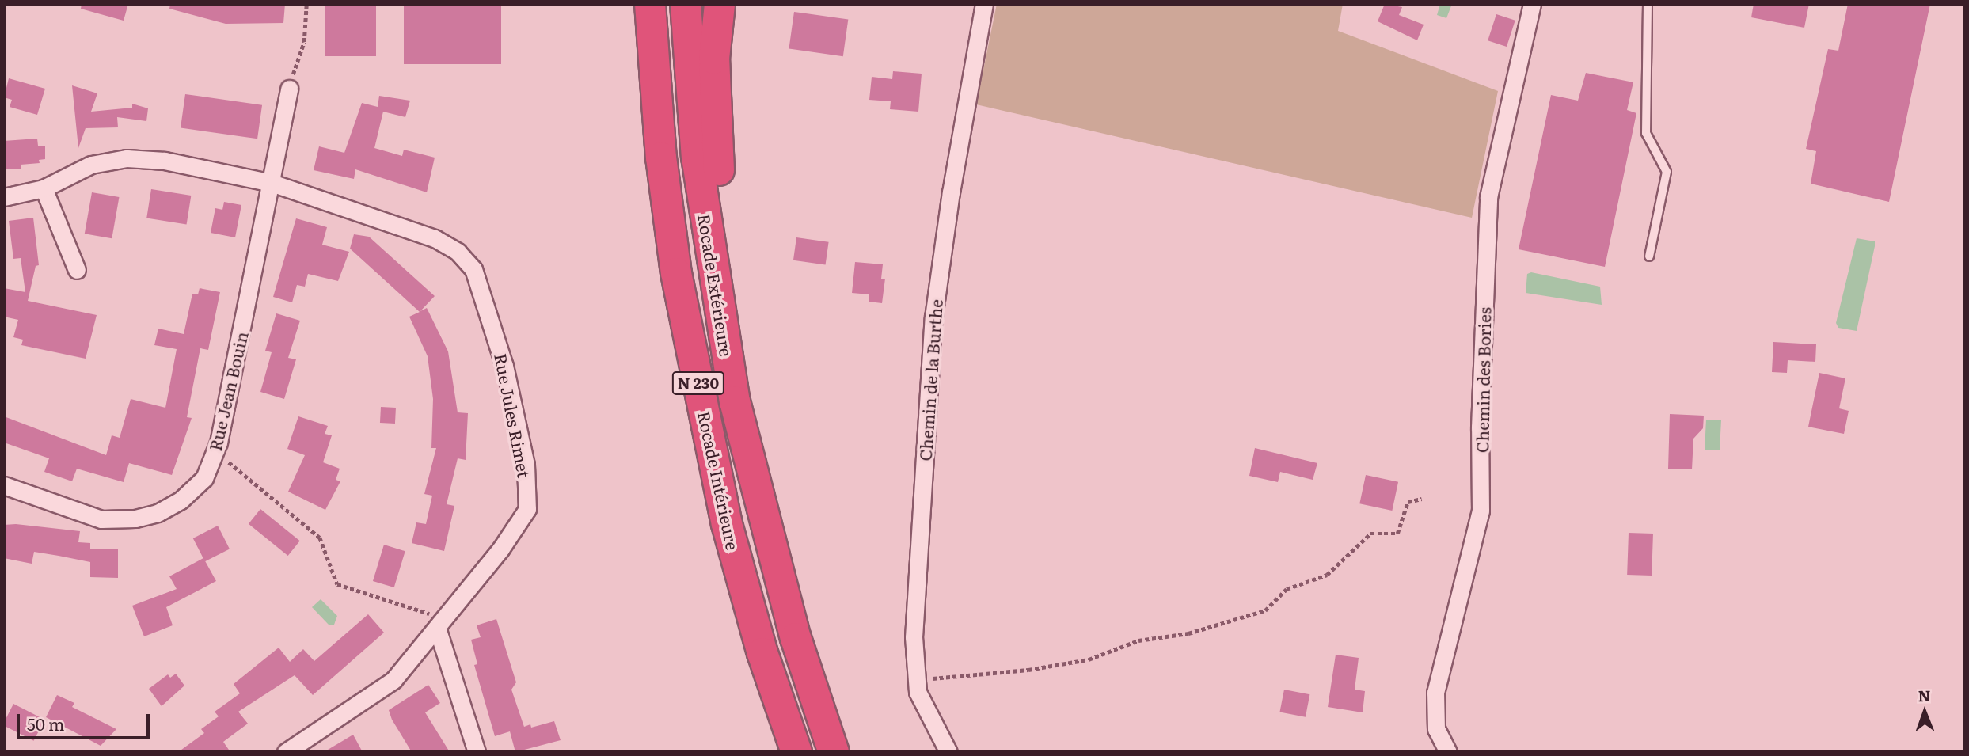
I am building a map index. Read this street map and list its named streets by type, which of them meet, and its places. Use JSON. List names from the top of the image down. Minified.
{"streets":{"highway":["Rocade Extérieure","N 230","Rocade Intérieure"],"street":["Chemin de la Burthe","Chemin des Bories","Rue Jean Bouin","Rue Jules Rimet"]},"crossings":[["Rue Jean Bouin","Rue Jules Rimet"]],"scale_bar":"50 m","north":"top"}
